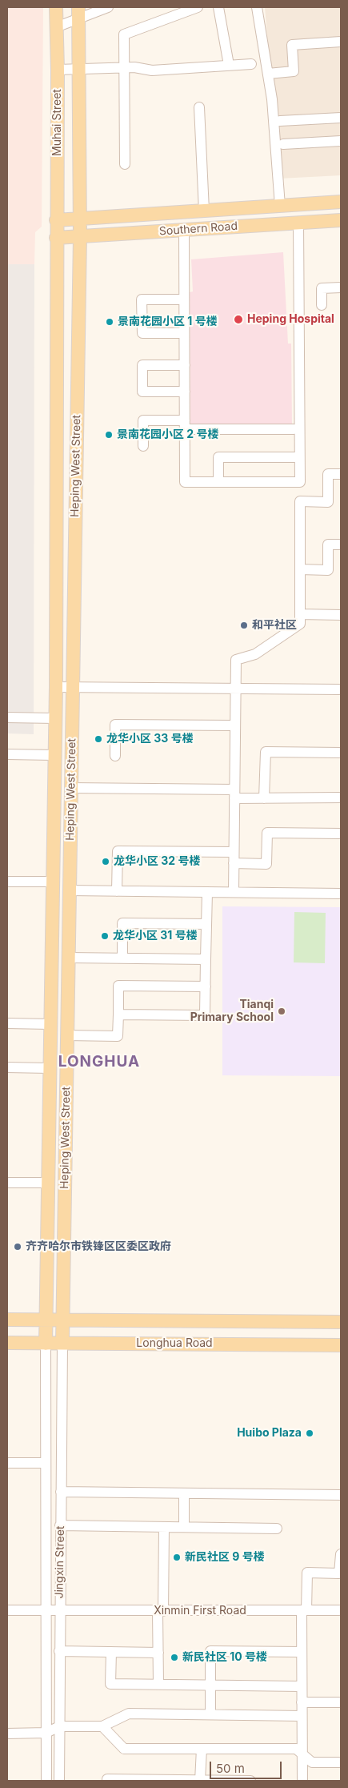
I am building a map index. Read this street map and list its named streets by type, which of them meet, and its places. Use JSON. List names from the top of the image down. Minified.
{"streets":{"main road":["Muhai Street","Southern Road","Heping West Street","Longhua Road"],"street":["Jingxin Street","Xinmin First Road"]},"crossings":[["Muhai Street","Southern Road"],["Muhai Street","Heping West Street"],["Southern Road","Heping West Street"],["Heping West Street","Longhua Road"],["Heping West Street","Jingxin Street"],["Longhua Road","Jingxin Street"],["Jingxin Street","Xinmin First Road"]],"districts":["LONGHUA"],"places":["Heping Hospital","景南花园小区 1 号楼","景南花园小区 2 号楼","和平社区","龙华小区 33 号楼","龙华小区 32 号楼","龙华小区 31 号楼","Tianqi Primary School","齐齐哈尔市铁锋区区委区政府","Huibo Plaza","新民社区 9 号楼","新民社区 10 号楼"],"scale_bar":"50 m"}
